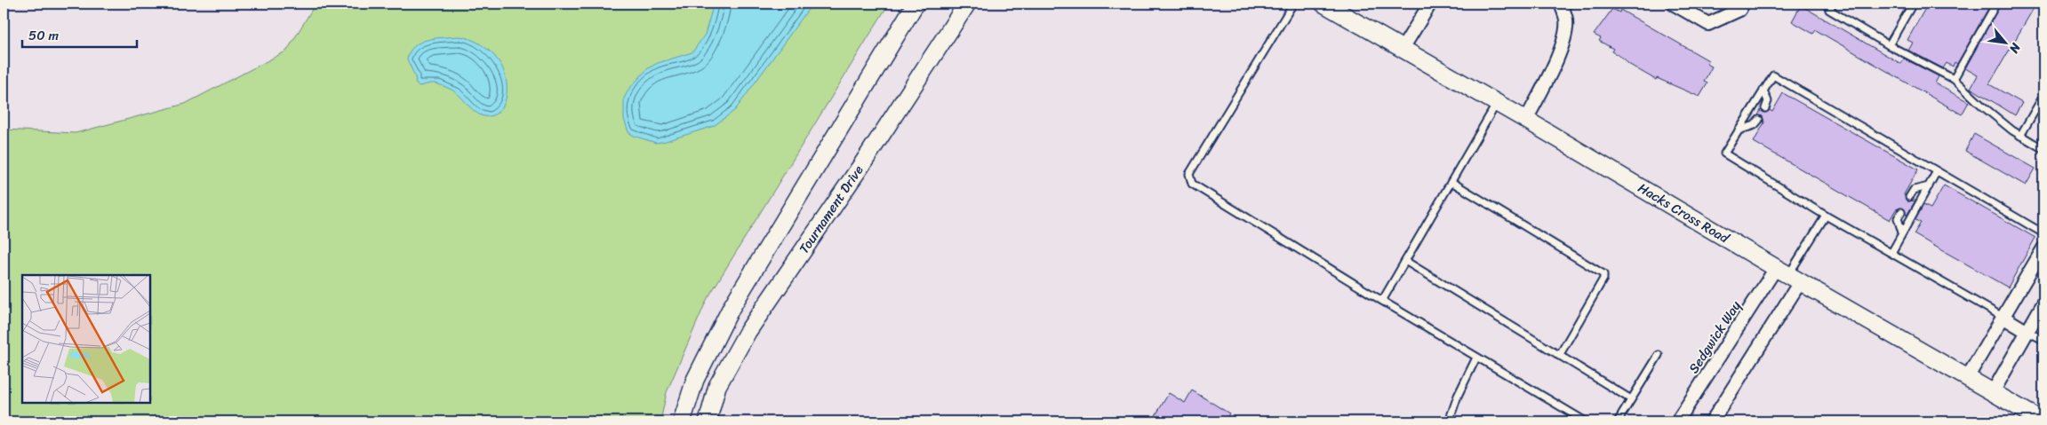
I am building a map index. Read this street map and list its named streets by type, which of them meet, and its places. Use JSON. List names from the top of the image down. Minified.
{"streets":{"street":["Tournament Drive","Hacks Cross Road","Sedgwick Way"]},"crossings":[["Hacks Cross Road","Sedgwick Way"]],"scale_bar":"50 m","north":"bottom right"}
